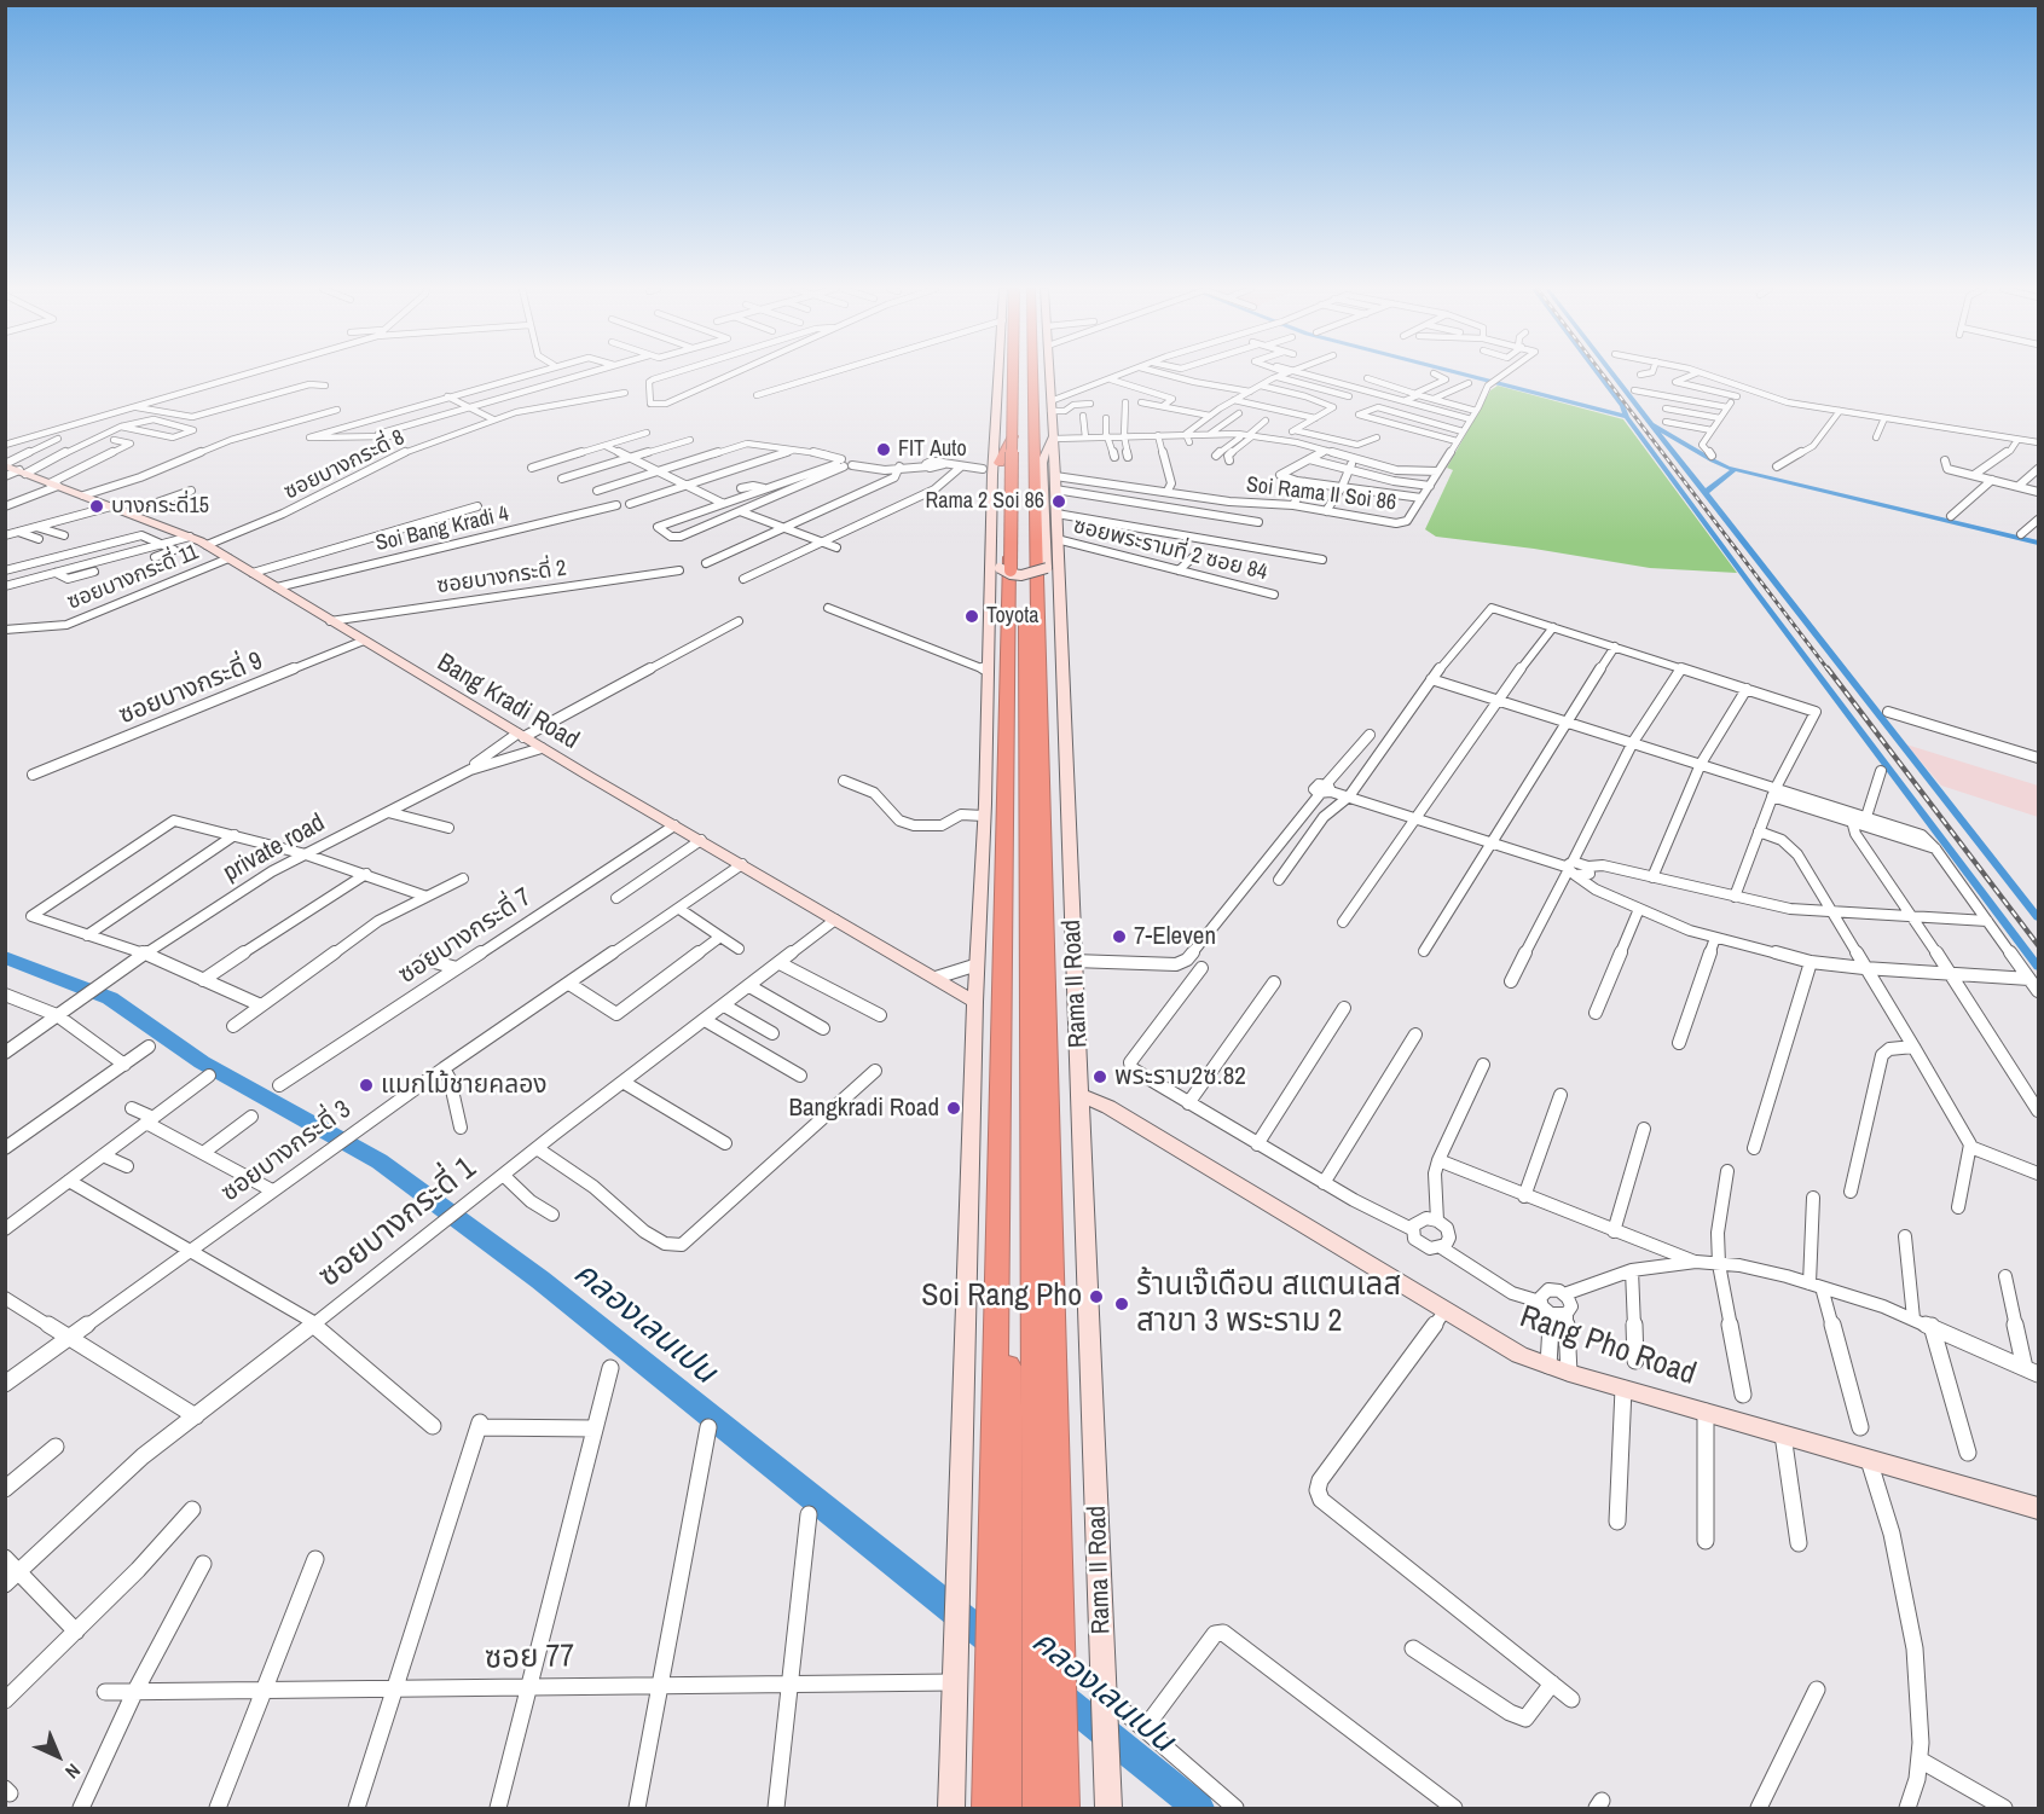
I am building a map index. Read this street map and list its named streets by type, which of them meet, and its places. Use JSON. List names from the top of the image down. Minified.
{"streets":{"highway":["Rama II Road"],"main road":["Bang Kradi Road","Rang Pho Road"],"street":["ซอยบางกระดี่ 8","Soi Rama II Soi 86","Soi Bang Kradi 4","ซอยพระรามที่ 2 ซอย 84","ซอยบางกระดี่ 11","ซอยบางกระดี่ 2","ซอยบางกระดี่ 9","private road","ซอยบางกระดี่ 7","ซอยบางกระดี่ 3","ซอยบางกระดี่ 1","ซอย 77"]},"crossings":[["ซอยบางกระดี่ 8","Bang Kradi Road"],["Soi Rama II Soi 86","Rama II Road"],["Soi Bang Kradi 4","Bang Kradi Road"],["ซอยพระรามที่ 2 ซอย 84","Rama II Road"],["ซอยบางกระดี่ 11","Bang Kradi Road"],["ซอยบางกระดี่ 2","Bang Kradi Road"],["ซอยบางกระดี่ 9","Bang Kradi Road"],["Bang Kradi Road","ซอยบางกระดี่ 7"],["Bang Kradi Road","ซอยบางกระดี่ 3"],["Bang Kradi Road","ซอยบางกระดี่ 1"],["Rama II Road","Rang Pho Road"]],"water":["คลองเลนเปน"],"places":["FIT Auto","Rama 2 Soi 86","บางกระดี่15","Toyota","7-Eleven","พระราม2ซ.82","แมกไม้ชายคลอง","Bangkradi Road","Soi Rang Pho","ร้านเจ๊เดือน สแตนเลส สาขา 3 พระราม 2"],"north":"bottom right"}
